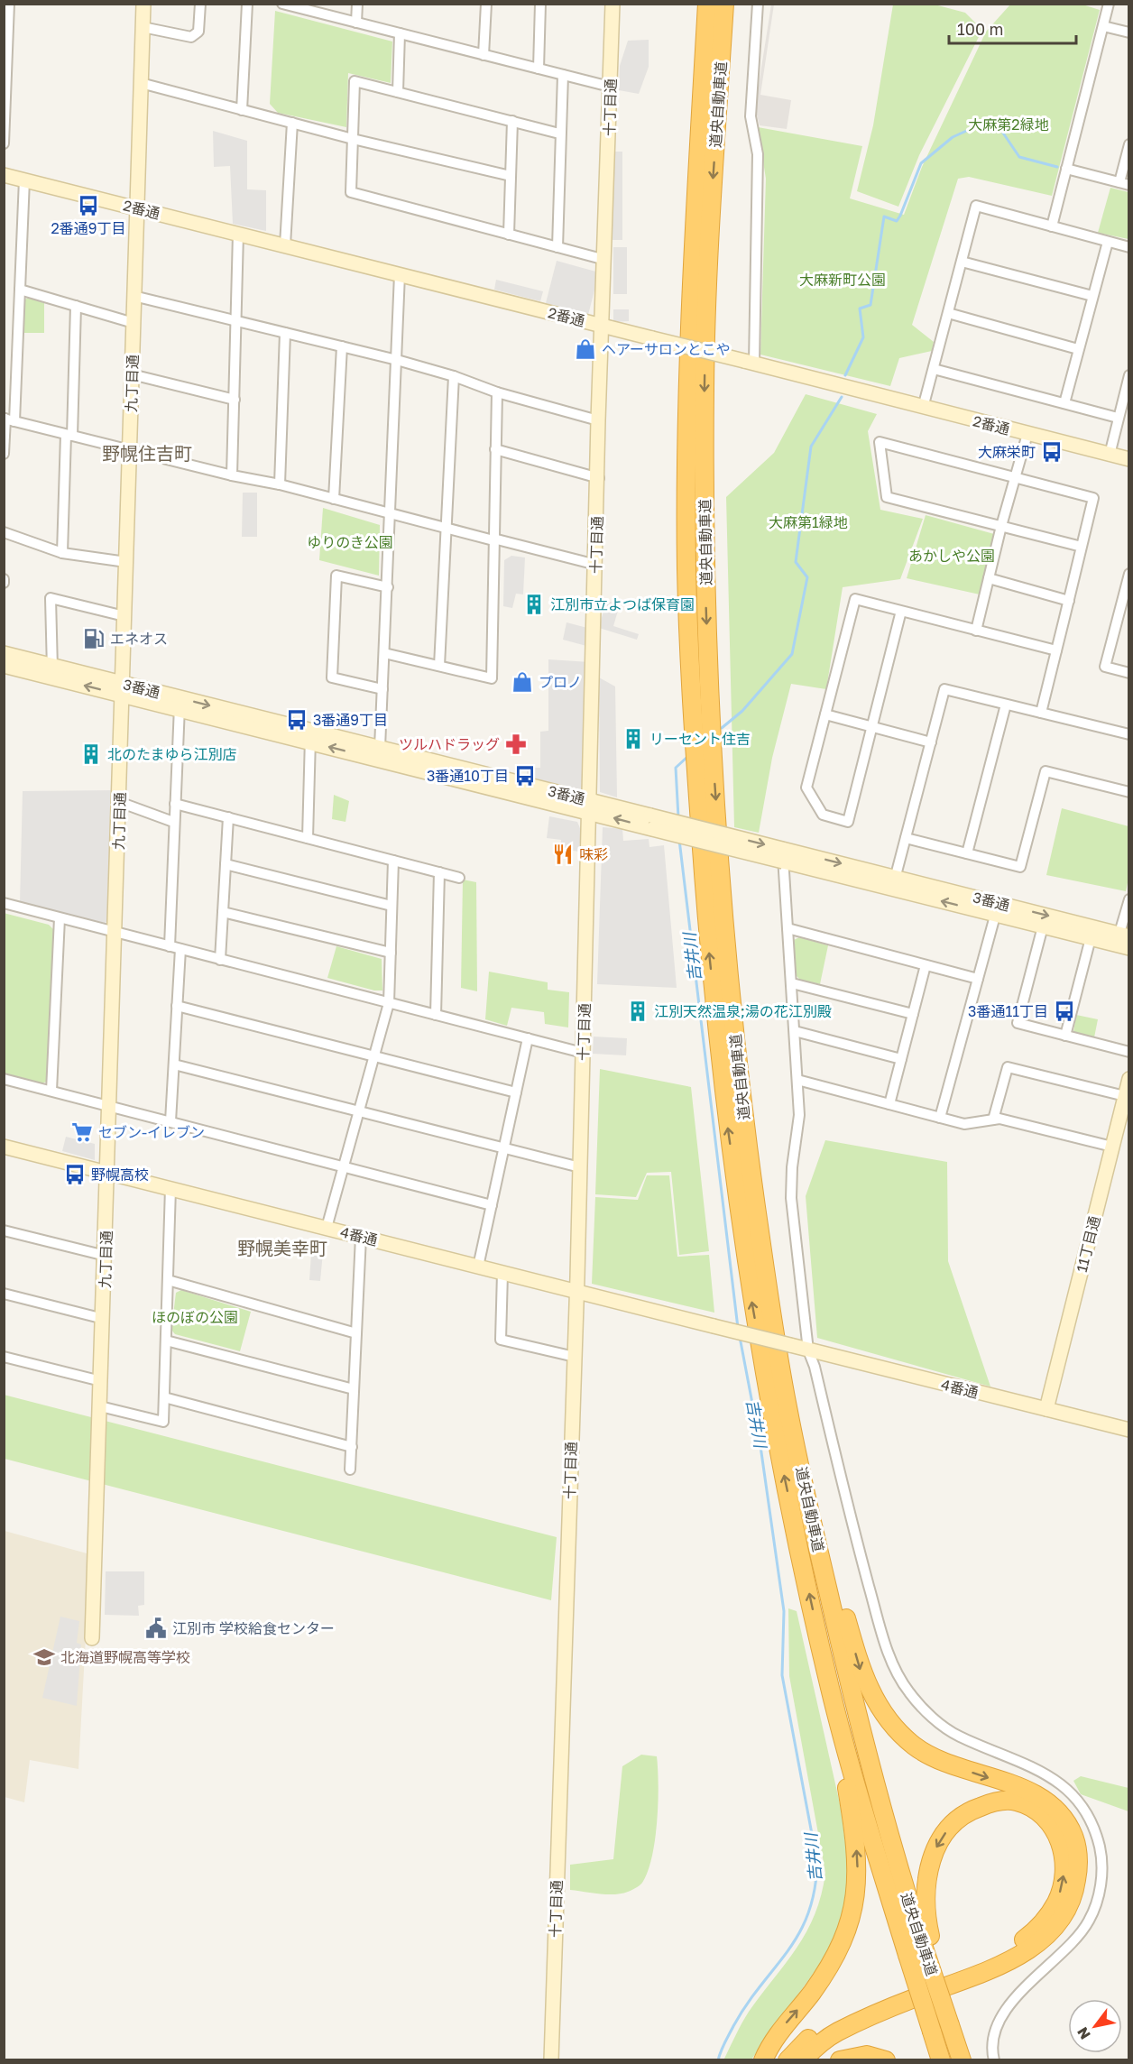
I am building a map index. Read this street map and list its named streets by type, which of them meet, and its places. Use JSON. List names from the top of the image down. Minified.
{"streets":{"highway":["道央自動車道"],"street":["十丁目通","2番通","九丁目通","3番通","4番通","11丁目通"]},"crossings":[["十丁目通","2番通"],["十丁目通","3番通"],["十丁目通","4番通"],["2番通","九丁目通"],["九丁目通","3番通"],["九丁目通","4番通"],["4番通","11丁目通"]],"districts":["野幌住吉町","野幌美幸町"],"water":["吉井川"],"parks":["大麻第2緑地","大麻新町公園","大麻第1緑地","ゆりのき公園","あかしや公園","ほのぼの公園"],"places":{"bus stop":["2番通9丁目","大麻栄町","3番通9丁目","3番通10丁目","3番通11丁目","野幌高校"],"shop":["ヘアーサロンとこや","プロノ"],"building":["江別市立よつば保育園","リーセント住吉","北のたまゆら江別店","江別天然温泉;湯の花江別殿"],"fuel station":["エネオス"],"pharmacy":["ツルハドラッグ"],"restaurant":["味彩"],"supermarket":["セブン-イレブン"],"public building":["江別市 学校給食センター"],"school or university":["北海道野幌高等学校"]},"scale_bar":"100 m","north":"bottom left"}
